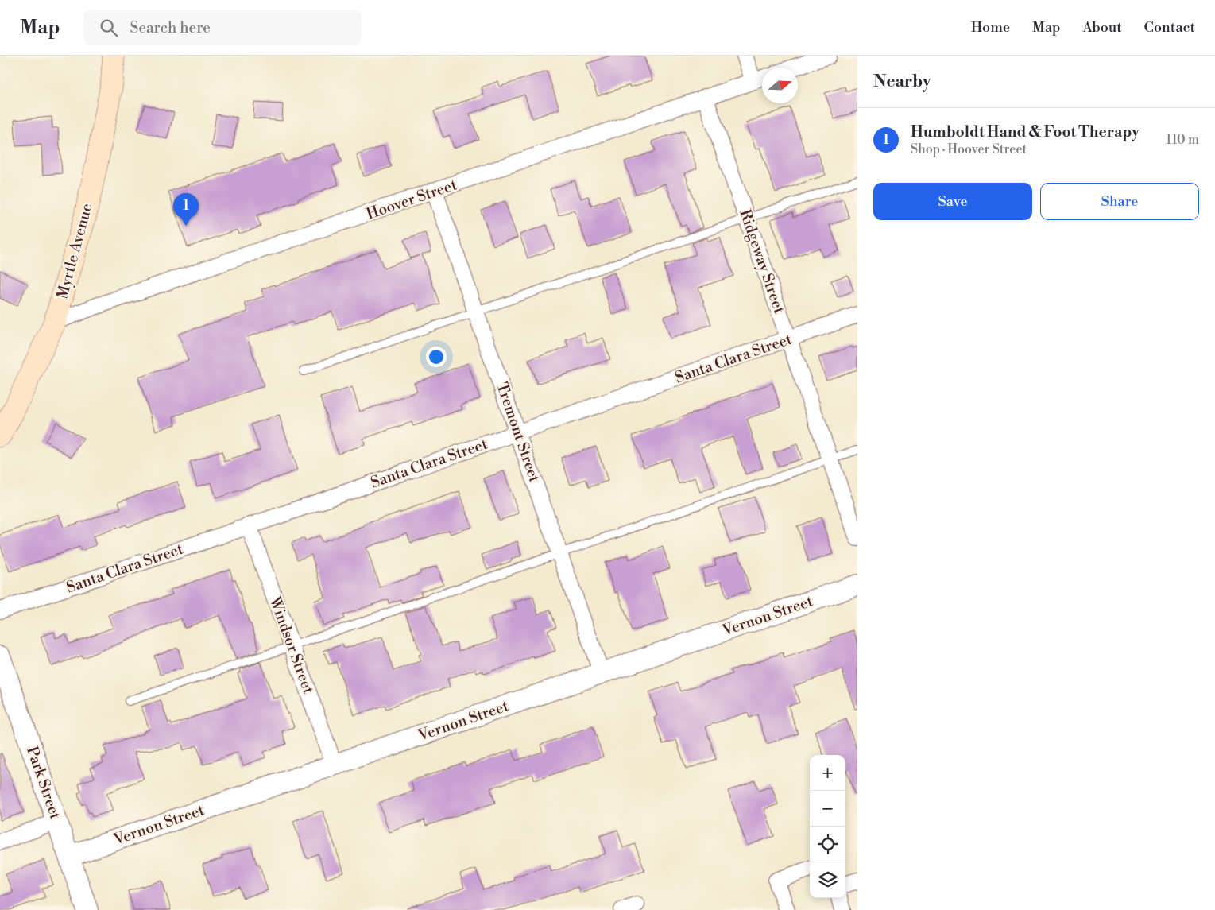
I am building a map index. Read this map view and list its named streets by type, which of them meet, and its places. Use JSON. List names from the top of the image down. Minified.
{"streets":{"main road":["Myrtle Avenue"],"street":["Hoover Street","Ridgeway Street","Santa Clara Street","Tremont Street","Vernon Street","Windsor Street","Park Street"]},"crossings":[["Hoover Street","Myrtle Avenue"],["Hoover Street","Ridgeway Street"],["Hoover Street","Tremont Street"],["Ridgeway Street","Santa Clara Street"],["Santa Clara Street","Tremont Street"],["Santa Clara Street","Windsor Street"],["Tremont Street","Vernon Street"],["Vernon Street","Windsor Street"],["Vernon Street","Park Street"]],"north":"right","page":{"header":"Map","search":"Search here","nav":["Home","Map","About","Contact"],"heading":"Nearby","list":[{"mark":"1","name":"Humboldt Hand & Foot Therapy","note":"Shop · Hoover Street","value":"110 m"}],"buttons":["Save","Share"],"pins":"1","map_buttons":["+","−"]}}
